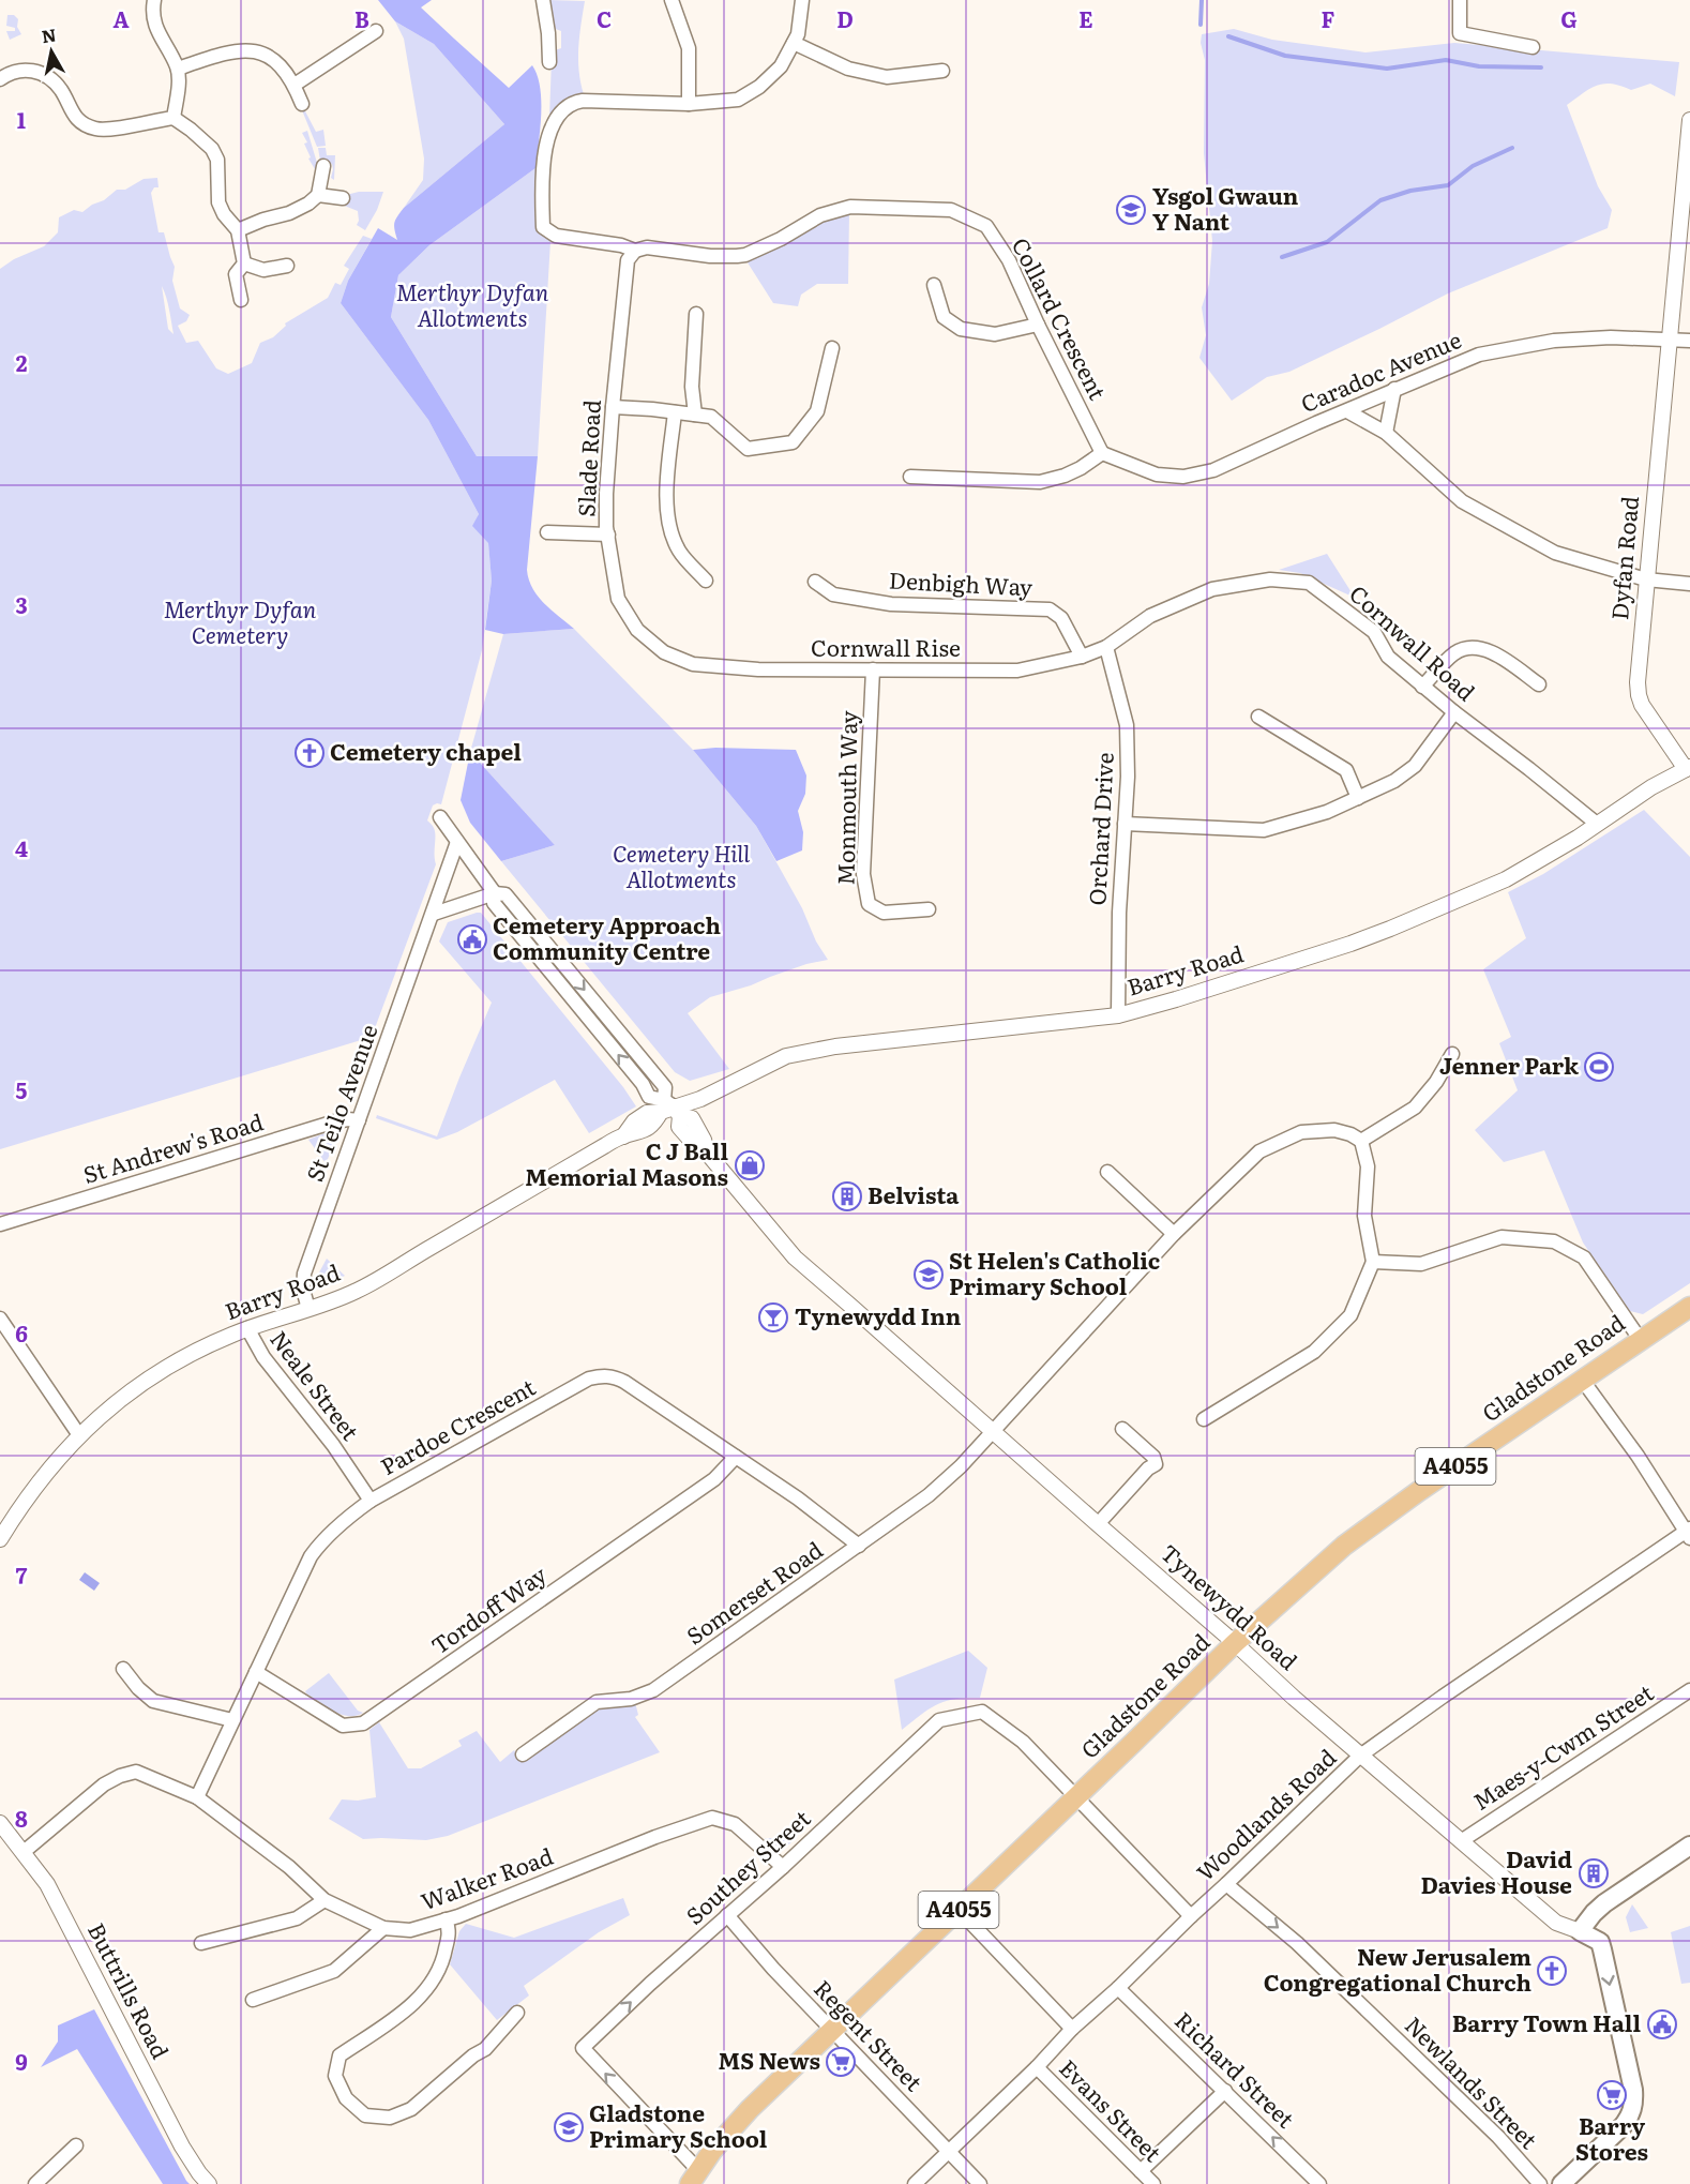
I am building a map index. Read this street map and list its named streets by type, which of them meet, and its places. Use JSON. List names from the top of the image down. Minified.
{"streets":{"main road":["Gladstone Road","A4055","Tynewydd Road"],"street":["Collard Crescent","Caradoc Avenue","Slade Road","Dyfan Road","Denbigh Way","Cornwall Road","Cornwall Rise","Monmouth Way","Orchard Drive","Barry Road","St Teilo Avenue","St Andrew's Road","Neale Street","Pardoe Crescent","Somerset Road","Tordoff Way","Maes-y-Cwm Street","Woodlands Road","Southey Street","Walker Road","Buttrills Road","Regent Street","Richard Street","Newlands Street","Evans Street"]},"crossings":[["Collard Crescent","Caradoc Avenue"],["Collard Crescent","Slade Road"],["Caradoc Avenue","Dyfan Road"],["Slade Road","Cornwall Rise"],["Dyfan Road","Barry Road"],["Denbigh Way","Cornwall Rise"],["Cornwall Road","Cornwall Rise"],["Cornwall Road","Orchard Drive"],["Cornwall Road","Barry Road"],["Cornwall Rise","Monmouth Way"],["Cornwall Rise","Orchard Drive"],["Orchard Drive","Barry Road"],["Barry Road","St Teilo Avenue"],["Barry Road","Neale Street"],["Barry Road","Tynewydd Road"],["St Teilo Avenue","St Andrew's Road"],["Gladstone Road","Tynewydd Road"],["Gladstone Road","Southey Street"],["Gladstone Road","Regent Street"],["Neale Street","Pardoe Crescent"],["Pardoe Crescent","Somerset Road"],["Pardoe Crescent","Tordoff Way"],["Pardoe Crescent","Walker Road"],["Somerset Road","Tynewydd Road"],["Tynewydd Road","Maes-y-Cwm Street"],["Tynewydd Road","Woodlands Road"],["Woodlands Road","Southey Street"],["Woodlands Road","Regent Street"],["Woodlands Road","Richard Street"],["Woodlands Road","Newlands Street"],["Woodlands Road","Evans Street"],["Southey Street","Walker Road"],["Southey Street","Regent Street"],["Walker Road","Buttrills Road"]],"one_way":["Richard Street","Newlands Street"],"parks":["Merthyr Dyfan Allotments","Merthyr Dyfan Cemetery","Cemetery Hill Allotments"],"places":{"school or university":["Ysgol Gwaun Y Nant","St Helen's Catholic Primary School","Gladstone Primary School"],"church":["Cemetery chapel","New Jerusalem Congregational Church"],"public building":["Cemetery Approach Community Centre","Barry Town Hall"],"sports":["Jenner Park"],"shop":["C J Ball Memorial Masons"],"building":["Belvista","David Davies House"],"bar":["Tynewydd Inn"],"supermarket":["MS News","Barry Stores"]},"north":"top","grid":{"columns":["A","B","C","D","E","F","G"],"rows":["1","2","3","4","5","6","7","8","9"]}}
